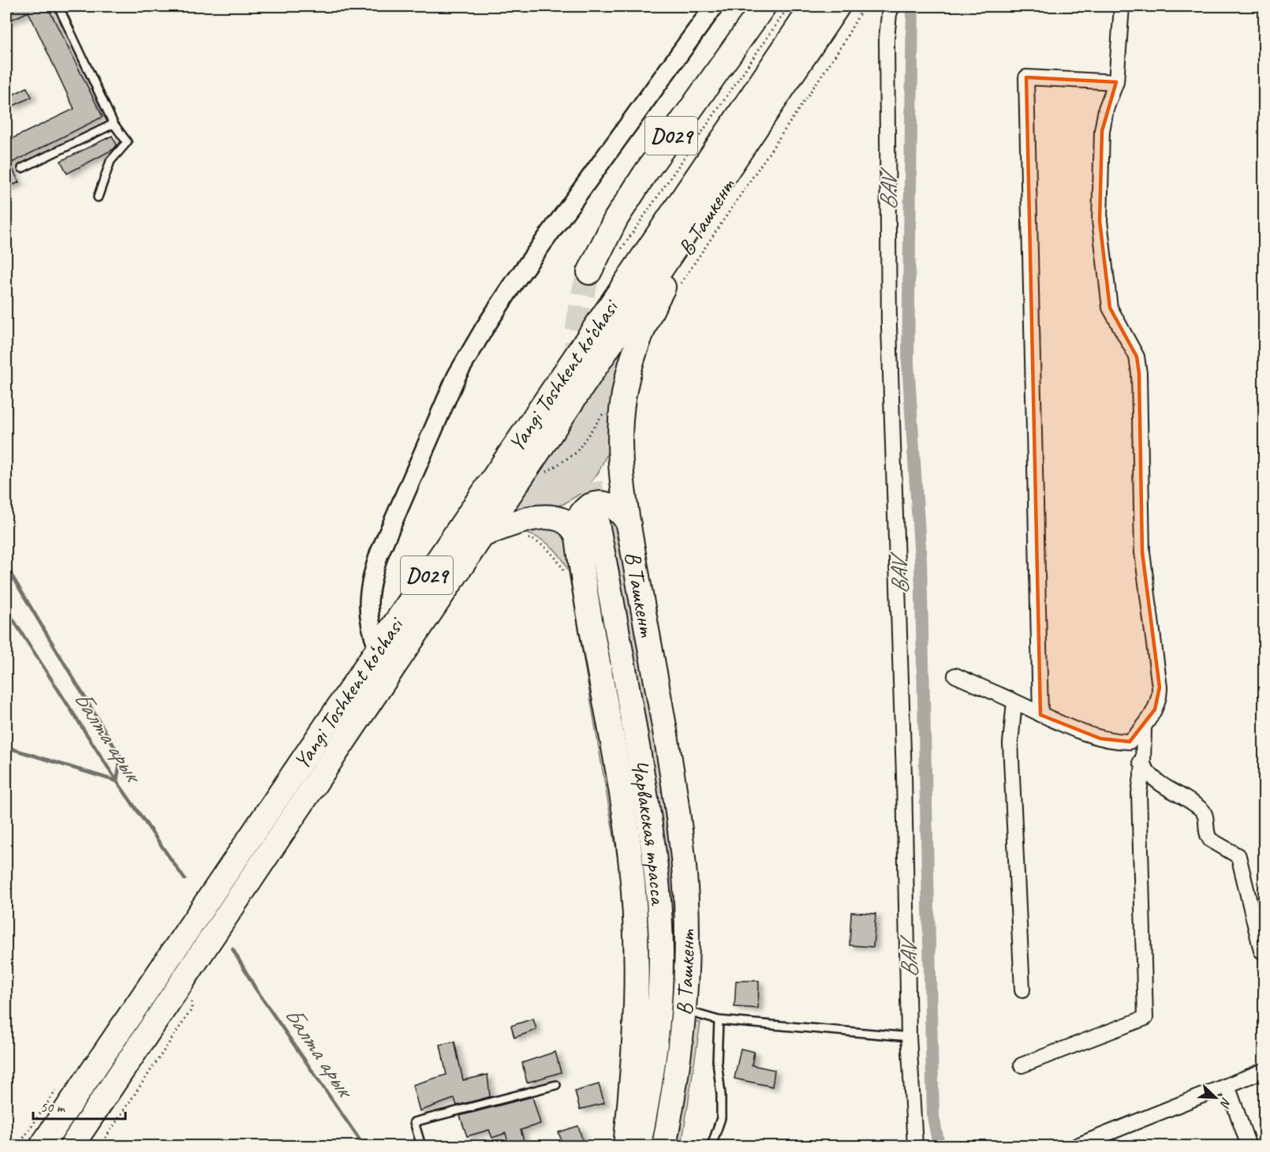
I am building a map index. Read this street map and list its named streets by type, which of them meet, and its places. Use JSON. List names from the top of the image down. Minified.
{"streets":{"highway":["D029","В Ташкент","Yangi Toshkent ko‘chasi","Чарвакская трасса"]},"crossings":[["В Ташкент","Yangi Toshkent ko‘chasi"]],"water":["BAV","Балта арык"],"scale_bar":"50 m","north":"bottom right"}
